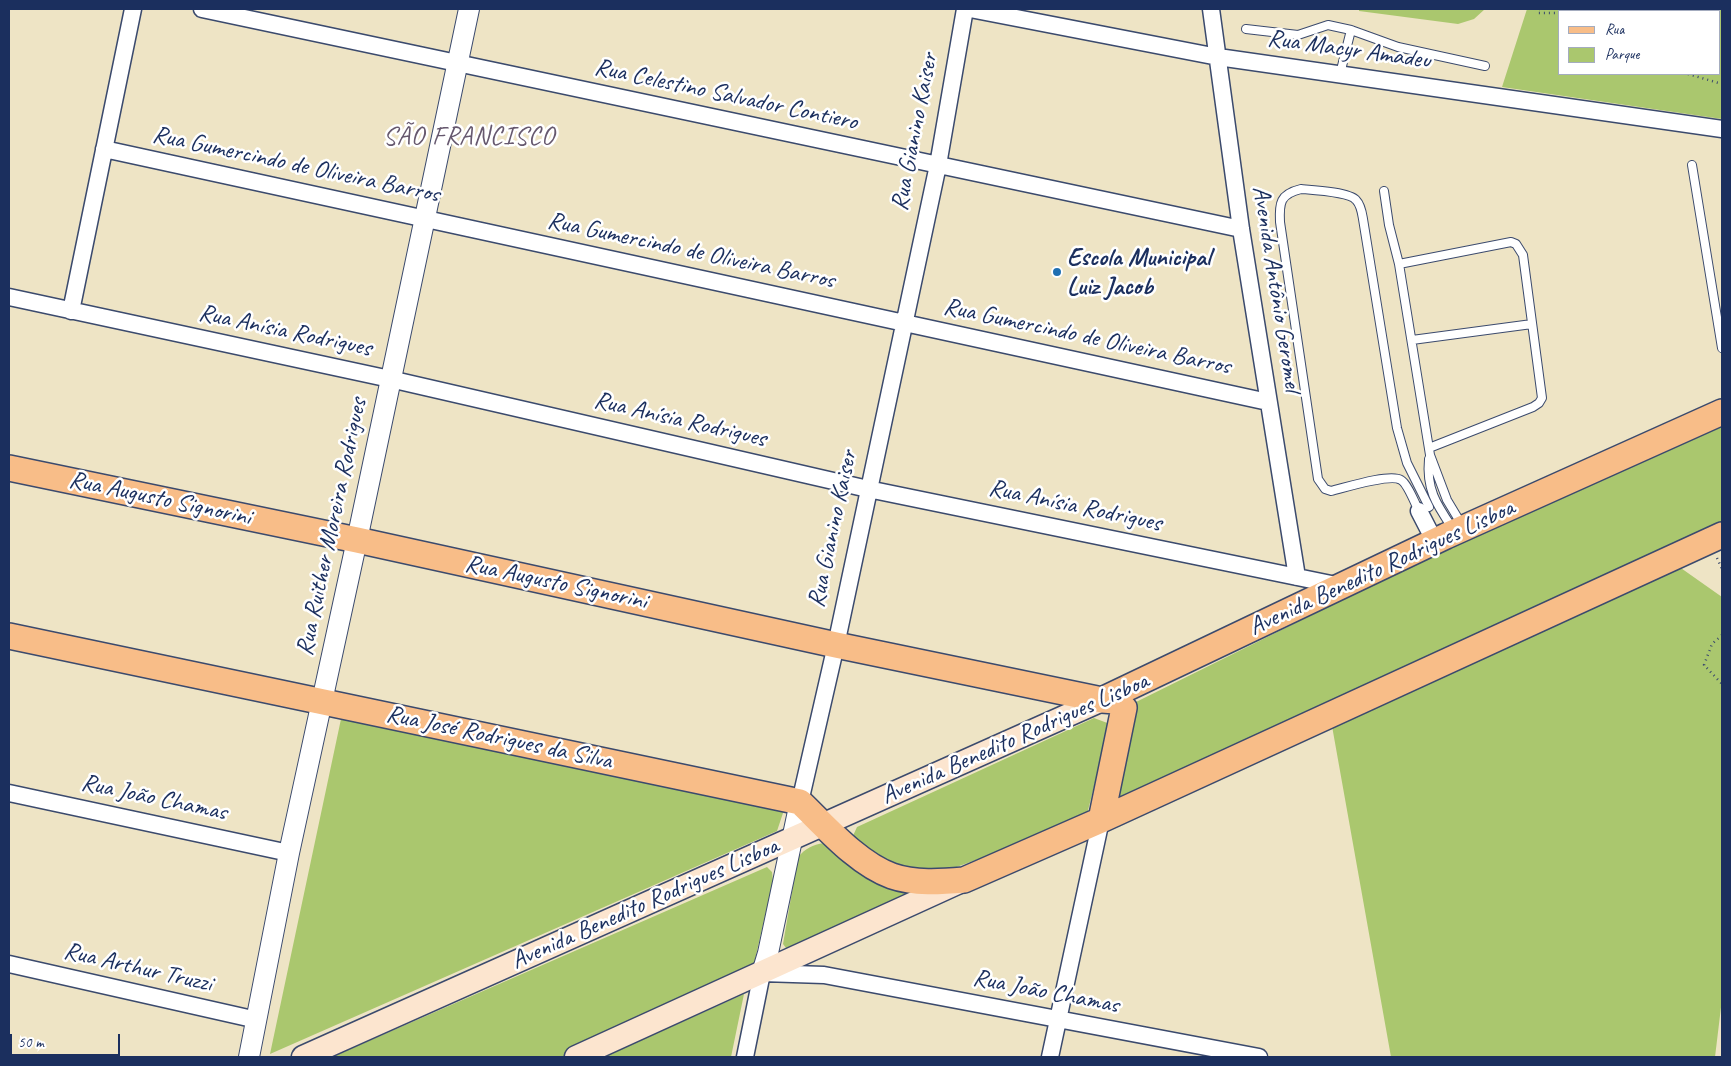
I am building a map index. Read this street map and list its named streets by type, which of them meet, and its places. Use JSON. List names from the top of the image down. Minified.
{"streets":{"main road":["Rua Augusto Signorini","Avenida Benedito Rodrigues Lisboa","Rua José Rodrigues da Silva"],"street":["Rua Macyr Amadeu","Rua Celestino Salvador Contiero","Rua Gianino Kaiser","Rua Gumercindo de Oliveira Barros","Avenida Antônio Geromel","Rua Anísia Rodrigues","Rua Ruither Moreira Rodrigues","Rua João Chamas","Rua Arthur Truzzi"]},"crossings":[["Rua Macyr Amadeu","Avenida Antônio Geromel"],["Rua Celestino Salvador Contiero","Rua Gianino Kaiser"],["Rua Celestino Salvador Contiero","Avenida Antônio Geromel"],["Rua Celestino Salvador Contiero","Rua Ruither Moreira Rodrigues"],["Rua Gianino Kaiser","Rua Gumercindo de Oliveira Barros"],["Rua Gianino Kaiser","Rua Anísia Rodrigues"],["Rua Gianino Kaiser","Rua Augusto Signorini"],["Rua Gianino Kaiser","Avenida Benedito Rodrigues Lisboa"],["Rua Gianino Kaiser","Rua José Rodrigues da Silva"],["Rua Gianino Kaiser","Rua João Chamas"],["Rua Gumercindo de Oliveira Barros","Avenida Antônio Geromel"],["Rua Gumercindo de Oliveira Barros","Rua Ruither Moreira Rodrigues"],["Avenida Antônio Geromel","Rua Anísia Rodrigues"],["Rua Anísia Rodrigues","Rua Ruither Moreira Rodrigues"],["Rua Anísia Rodrigues","Avenida Benedito Rodrigues Lisboa"],["Rua Augusto Signorini","Rua Ruither Moreira Rodrigues"],["Rua Augusto Signorini","Avenida Benedito Rodrigues Lisboa"],["Rua Ruither Moreira Rodrigues","Rua José Rodrigues da Silva"],["Rua Ruither Moreira Rodrigues","Rua João Chamas"],["Rua Ruither Moreira Rodrigues","Rua Arthur Truzzi"]],"districts":["SÃO FRANCISCO"],"places":["Escola Municipal Luiz Jacob"],"legend":["Rua","Parque"],"scale_bar":"50 m"}
